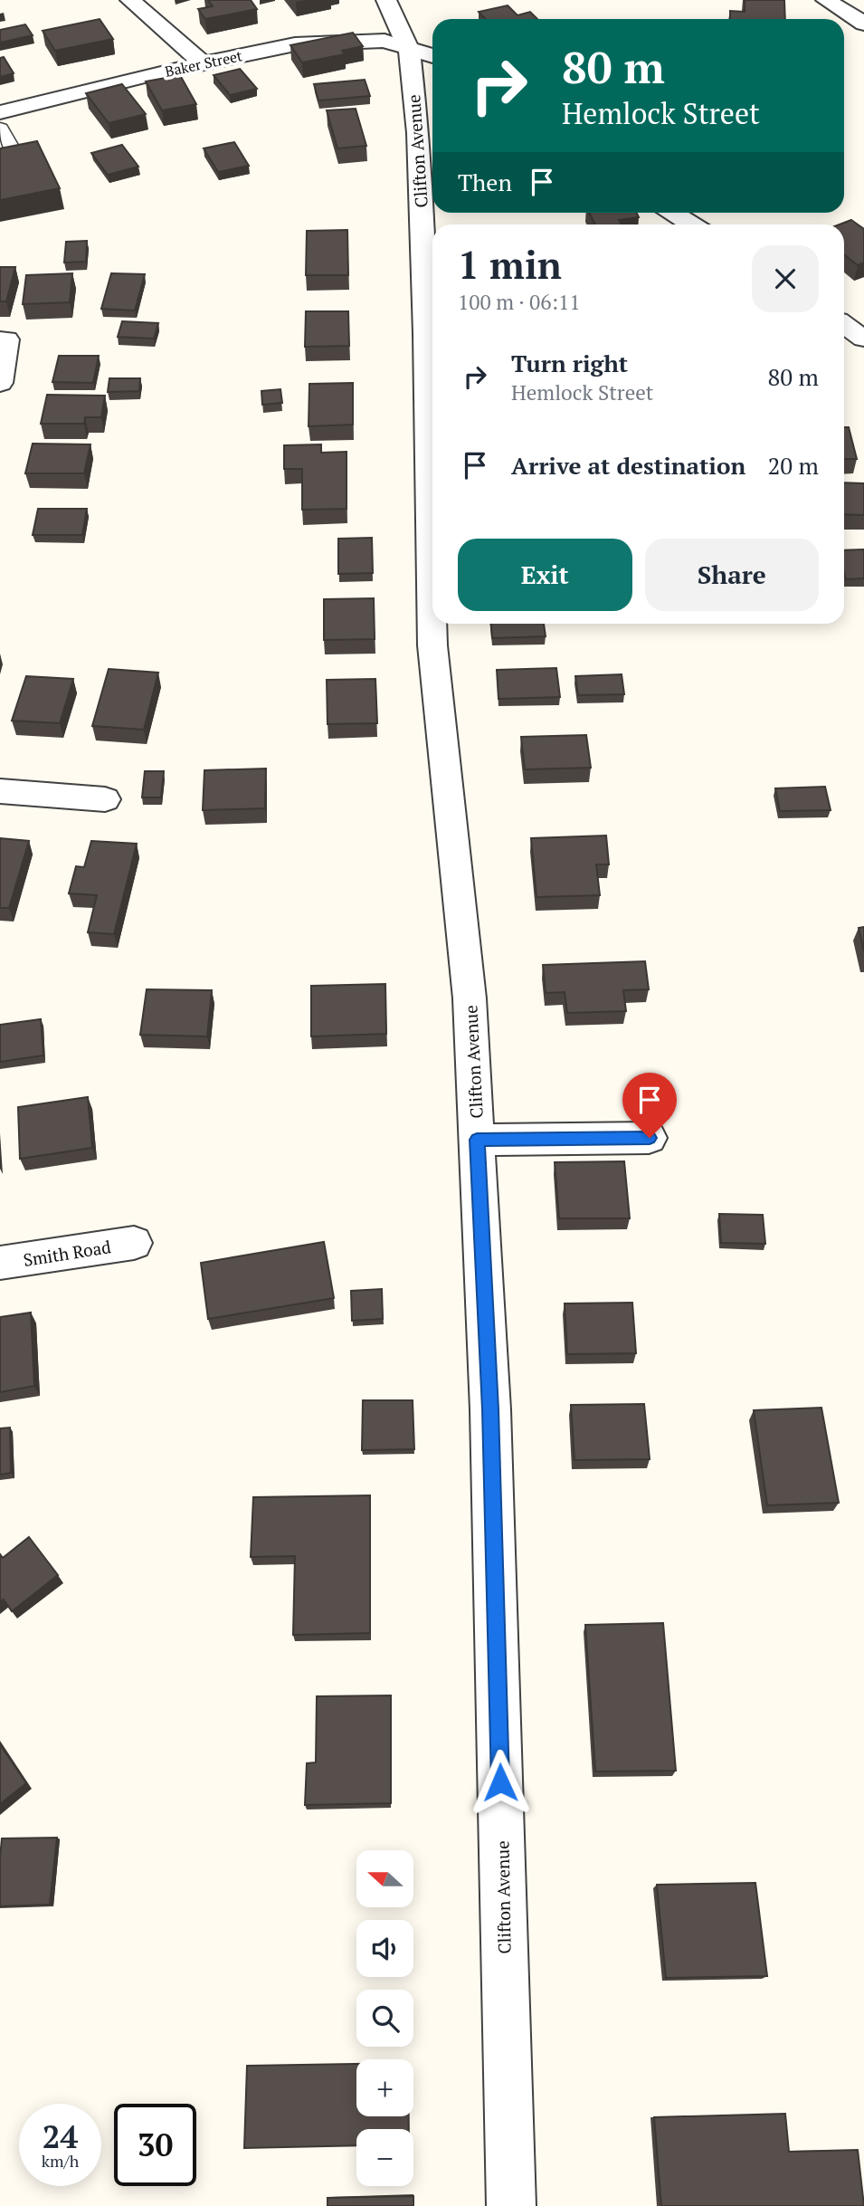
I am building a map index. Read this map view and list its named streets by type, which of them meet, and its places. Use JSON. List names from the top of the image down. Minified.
{"streets":{"street":["Baker Street","Clifton Avenue","Smith Road"]},"crossings":[["Baker Street","Clifton Avenue"]],"north":"left","page":{"turn":["80 m","Hemlock Street"],"then":"Then","heading":["1 min","100 m · 06:11"],"list":[{"name":"Turn right","note":"Hemlock Street","value":"80 m"},{"name":"Arrive at destination","value":"20 m"}],"buttons":["Exit","Share"],"map_buttons":["+","−"],"speed":"24 km/h","limit":"30"}}
